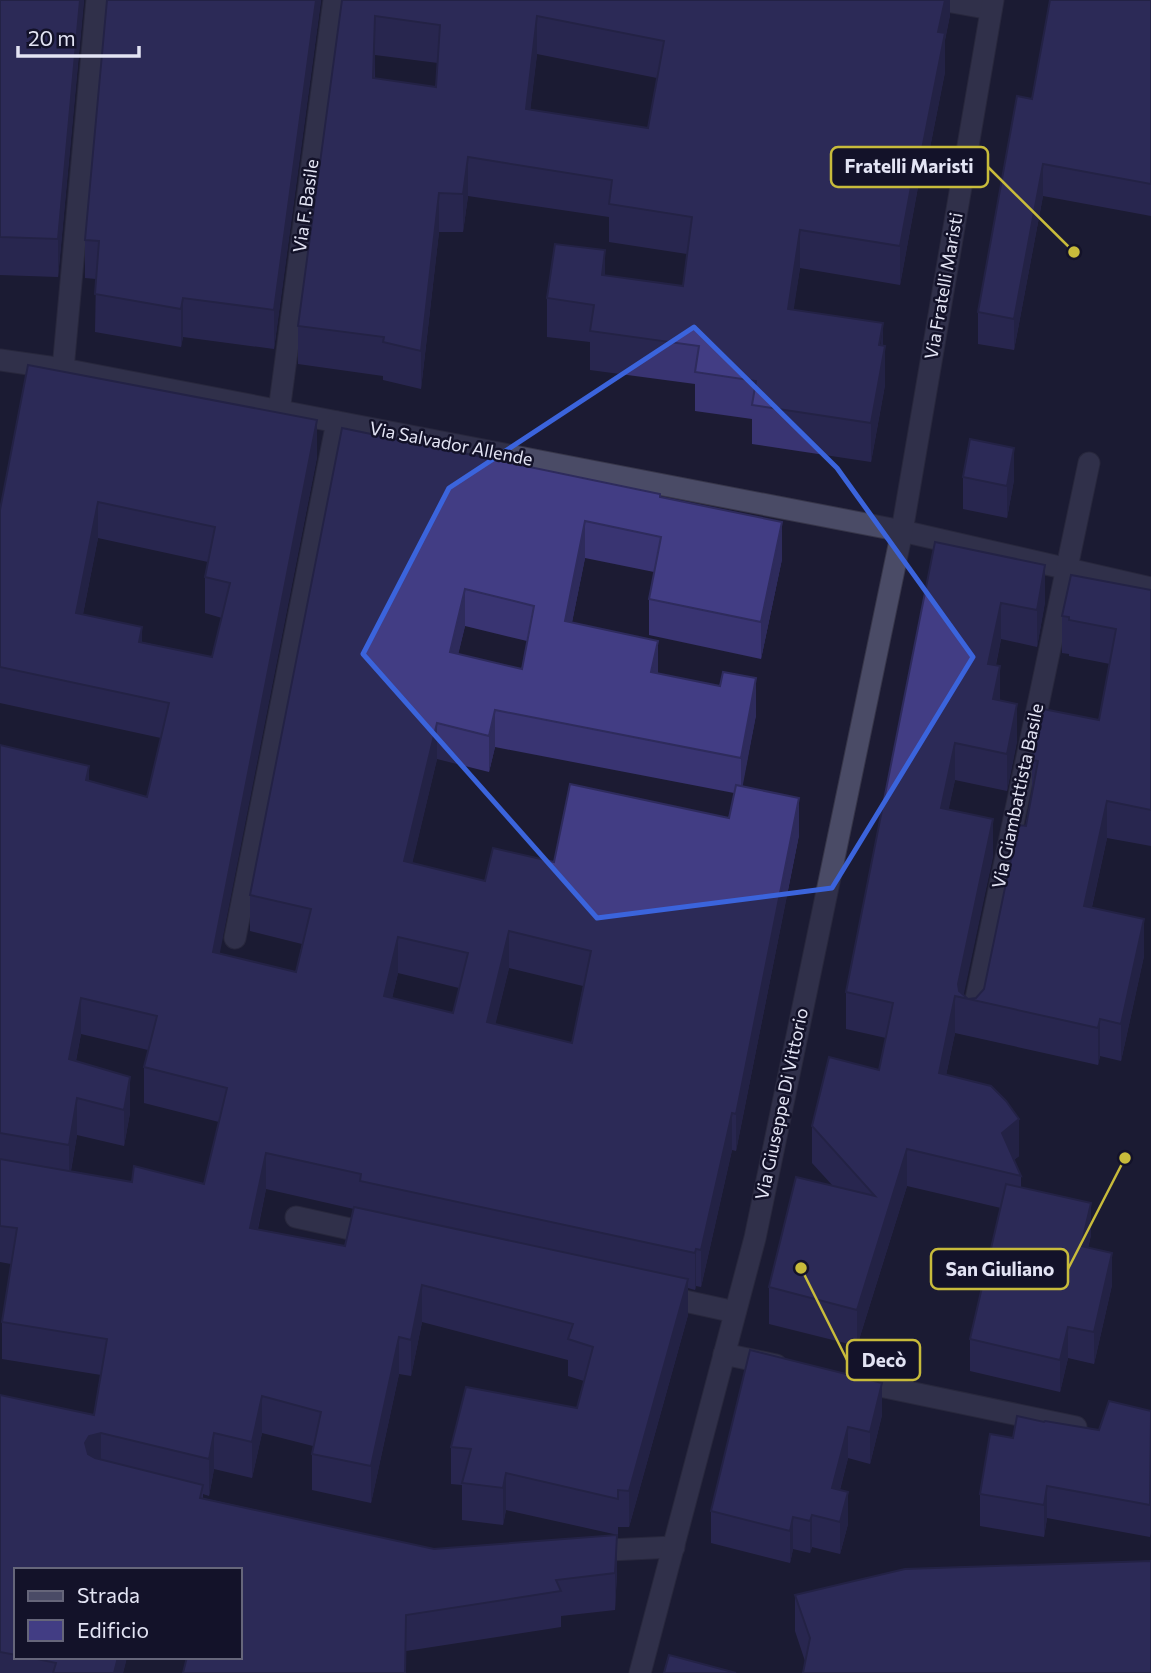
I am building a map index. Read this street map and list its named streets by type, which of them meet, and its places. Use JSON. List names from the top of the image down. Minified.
{"streets":{"street":["Via F. Basile","Via Fratelli Maristi","Via Salvador Allende","Via Giambattista Basile","Via Giuseppe Di Vittorio"]},"crossings":[["Via F. Basile","Via Salvador Allende"],["Via Fratelli Maristi","Via Salvador Allende"],["Via Fratelli Maristi","Via Giuseppe Di Vittorio"],["Via Salvador Allende","Via Giuseppe Di Vittorio"]],"places":["Fratelli Maristi","San Giuliano","Decò"],"legend":["Strada","Edificio"],"scale_bar":"20 m"}
